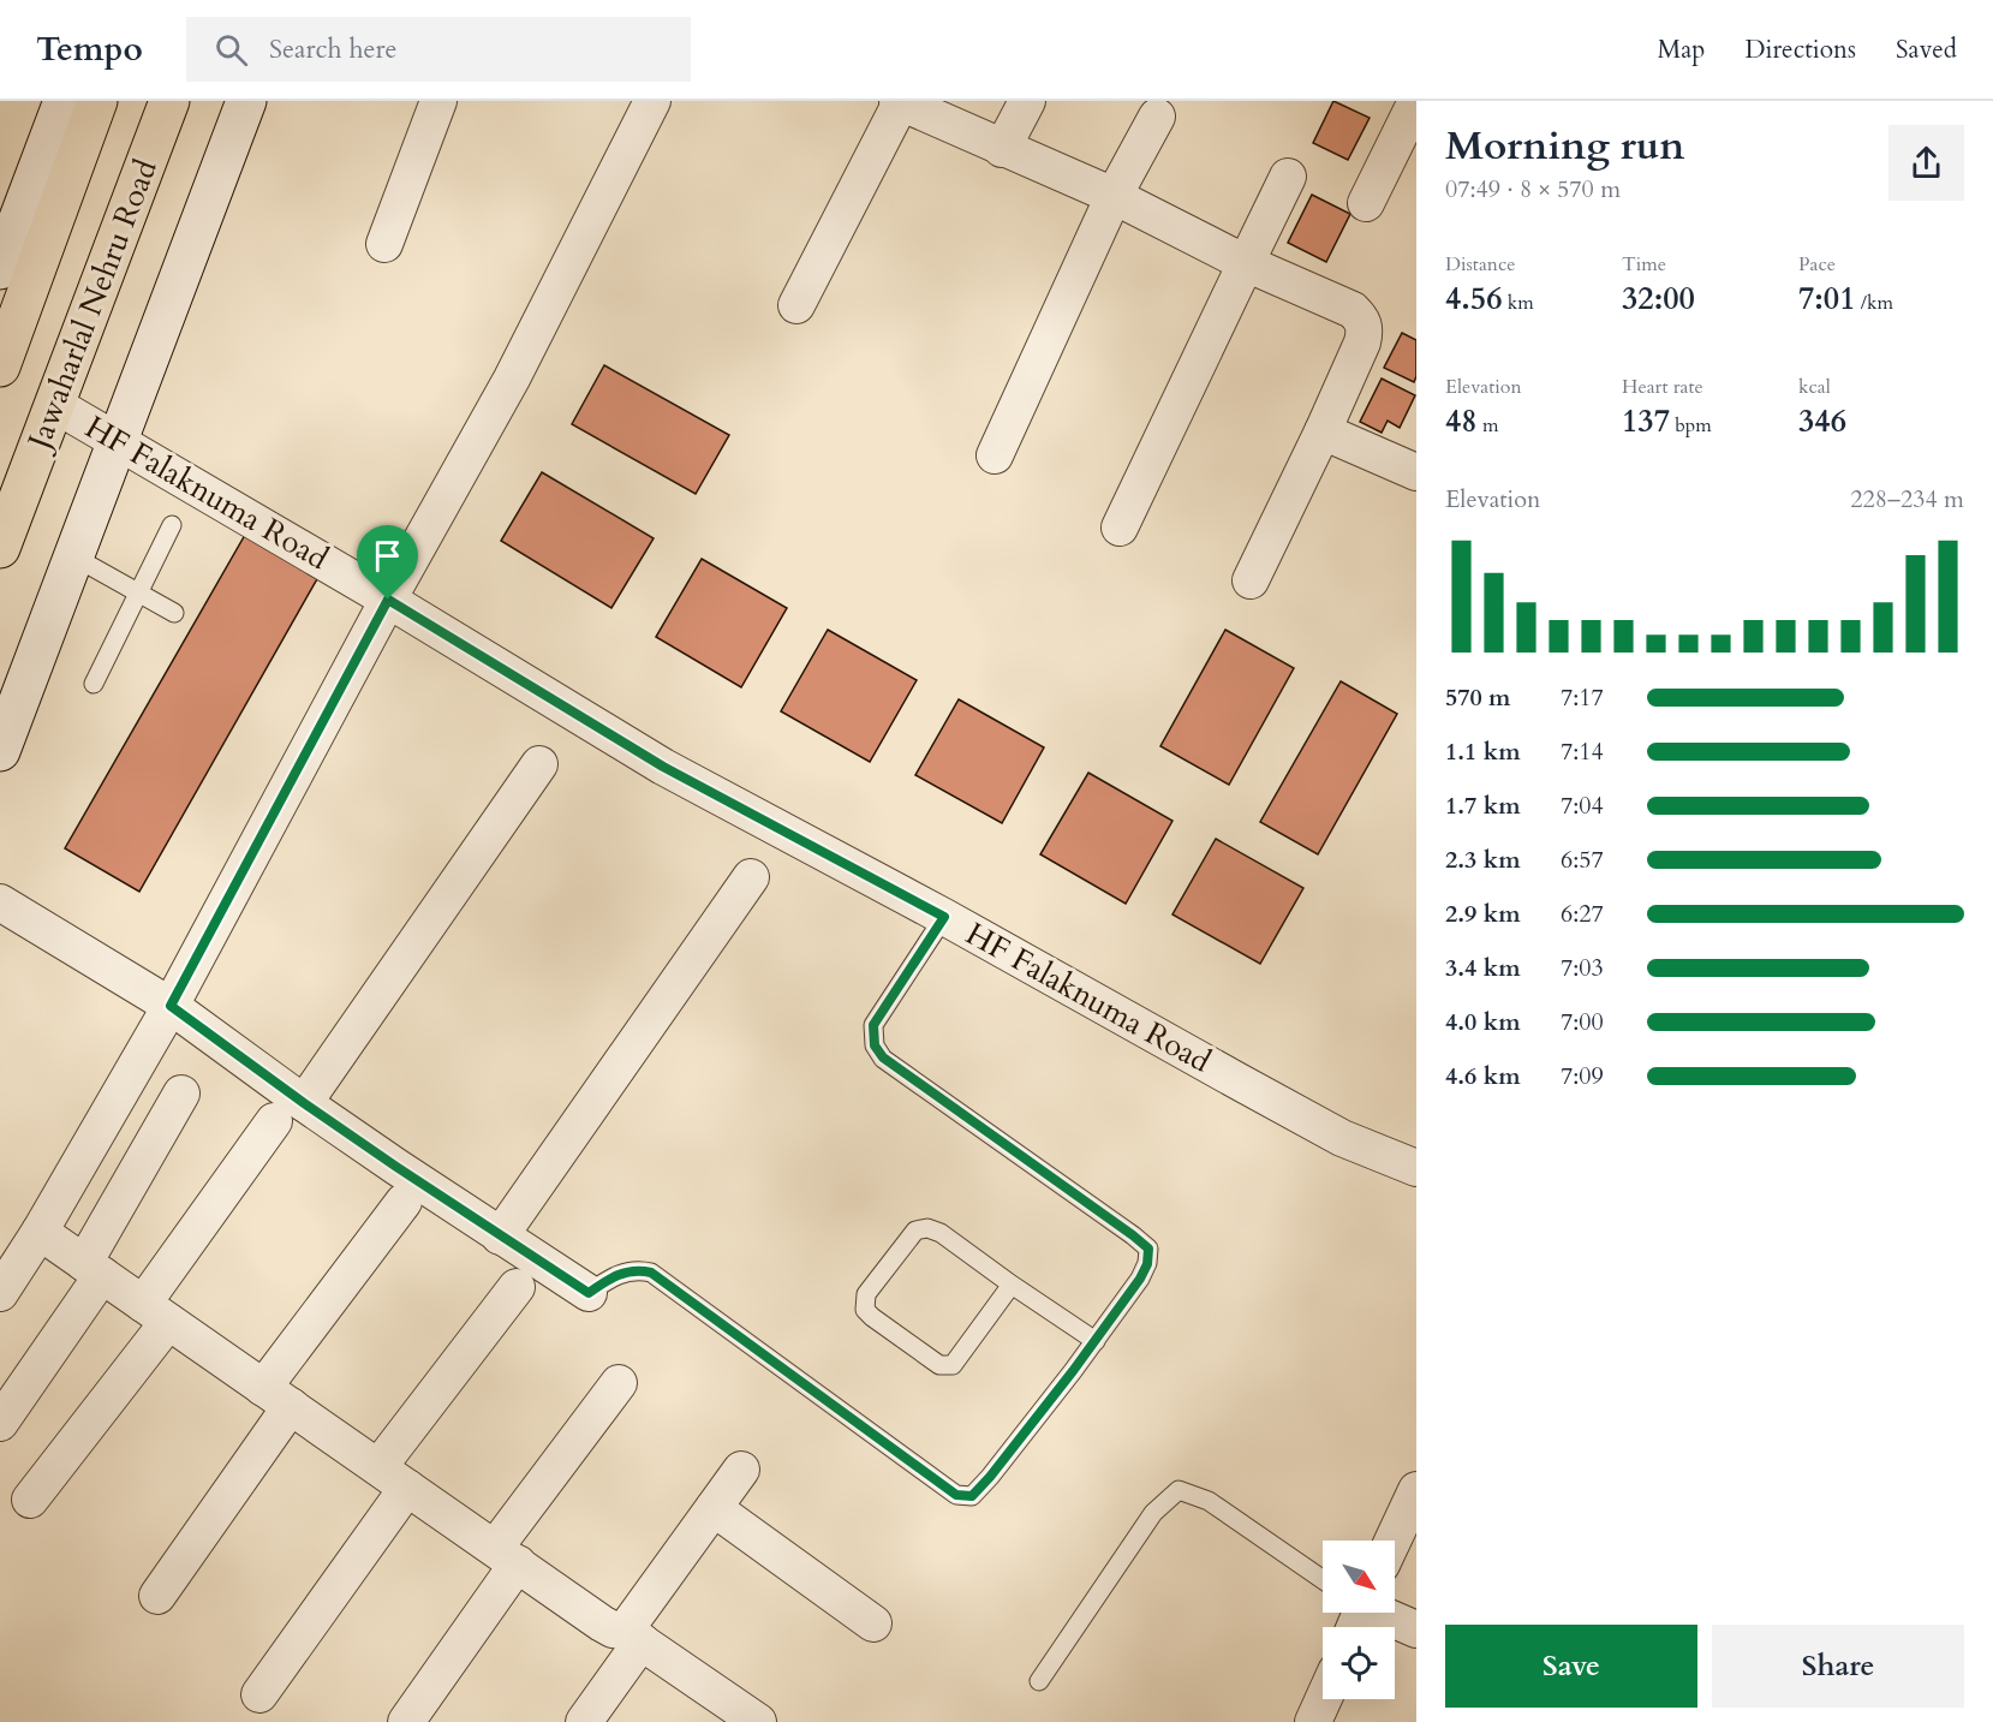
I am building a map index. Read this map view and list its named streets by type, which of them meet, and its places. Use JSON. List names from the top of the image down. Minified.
{"streets":{"main road":["Jawaharlal Nehru Road"],"street":["HF Falaknuma Road"]},"crossings":[["Jawaharlal Nehru Road","HF Falaknuma Road"]],"north":"bottom right","page":{"header":"Tempo","search":"Search here","nav":["Map","Directions","Saved"],"heading":["Morning run","07:49 · 8 × 570 m"],"stats":[["Distance","4.56 km"],["Time","32:00"],["Pace","7:01 /km"],["Elevation","48 m"],["Heart rate","137 bpm"],["kcal","346"]],"chart":["Elevation","228–234 m"],"list":[{"name":"570 m","note":"7:17"},{"name":"1.1 km","note":"7:14"},{"name":"1.7 km","note":"7:04"},{"name":"2.3 km","note":"6:57"},{"name":"2.9 km","note":"6:27"},{"name":"3.4 km","note":"7:03"},{"name":"4.0 km","note":"7:00"},{"name":"4.6 km","note":"7:09"}],"buttons":["Save","Share"]}}
